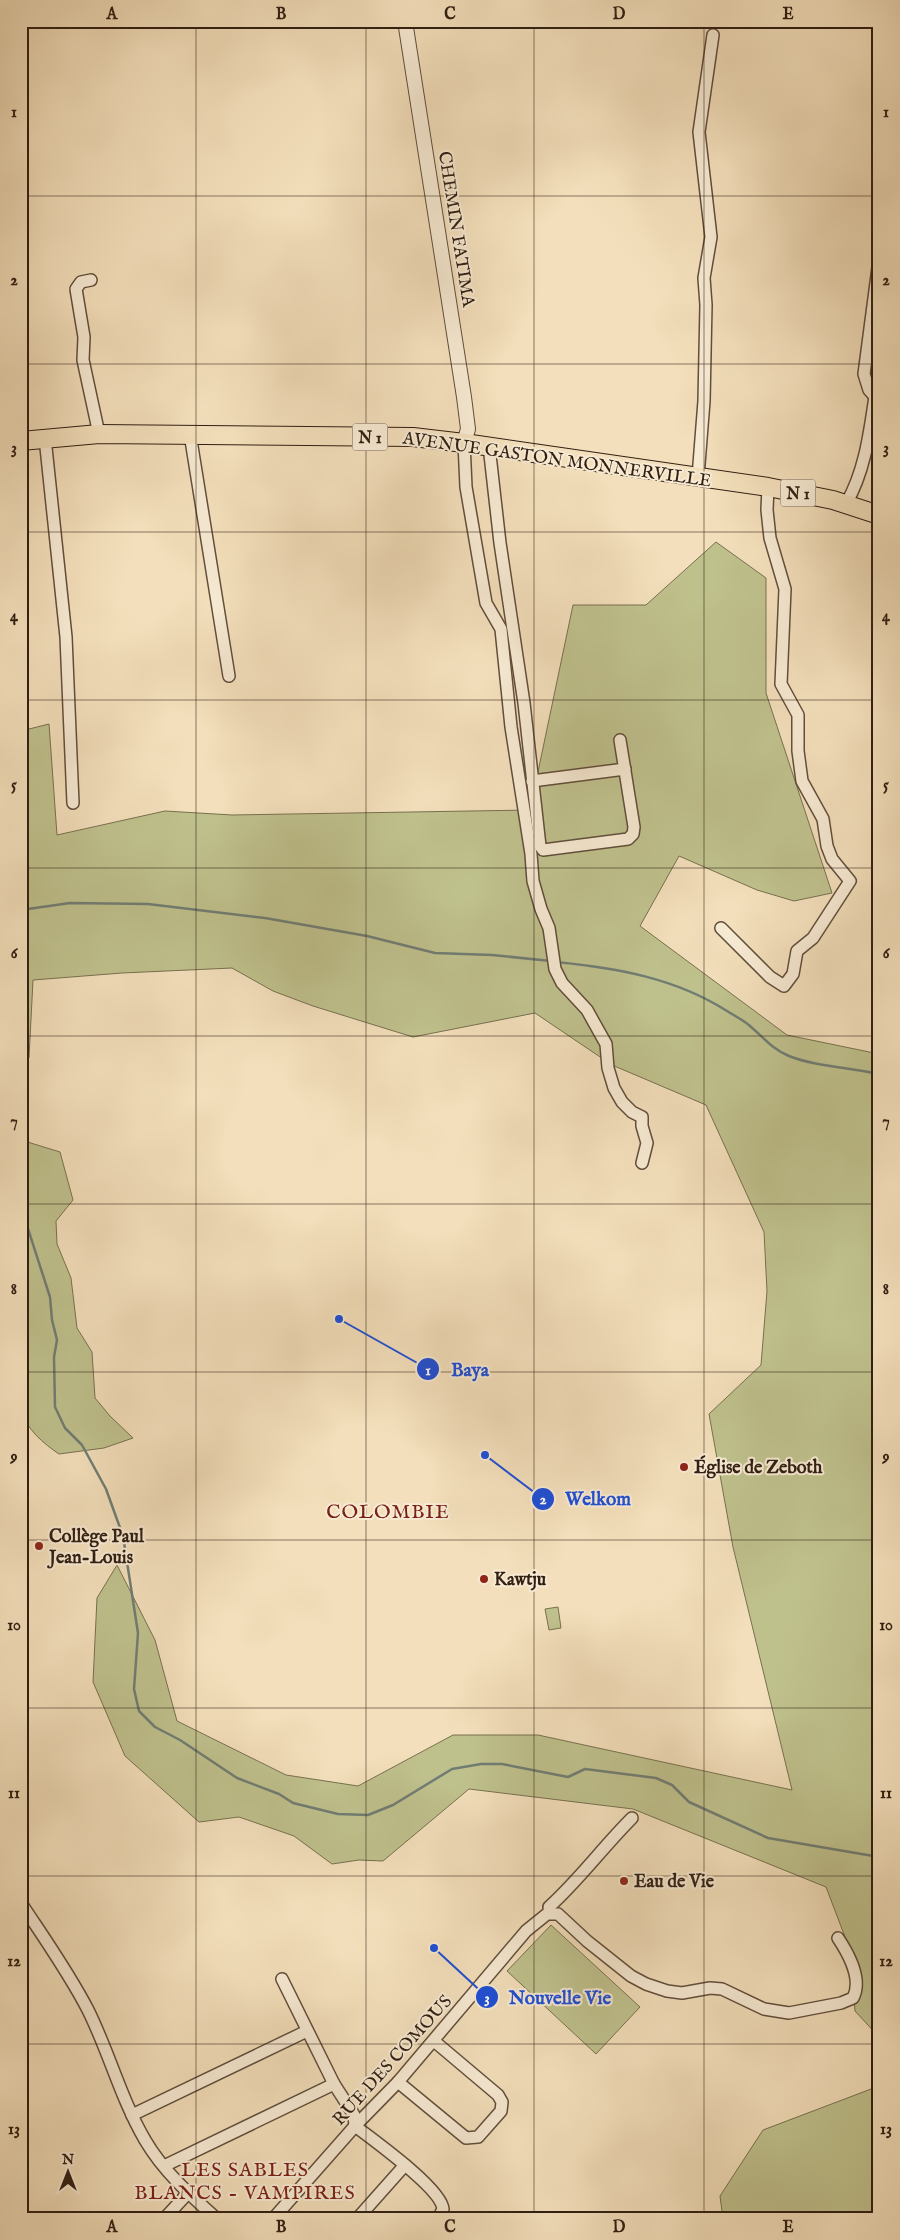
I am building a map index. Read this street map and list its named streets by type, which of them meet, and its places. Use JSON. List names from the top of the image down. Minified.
{"streets":{"main road":["N 1","AVENUE GASTON MONNERVILLE"],"street":["CHEMIN FATIMA","RUE DES COMOUS"]},"crossings":[["CHEMIN FATIMA","AVENUE GASTON MONNERVILLE"]],"districts":["COLOMBIE","LES SABLES BLANCS - VAMPIRES"],"places":["Baya","Welkom","Église de Zeboth","Collège Paul Jean-Louis","Kawtju","Eau de Vie","Nouvelle Vie"],"north":"top","grid":{"columns":["A","B","C","D","E"],"rows":["1","2","3","4","5","6","7","8","9","10","11","12","13"]}}
